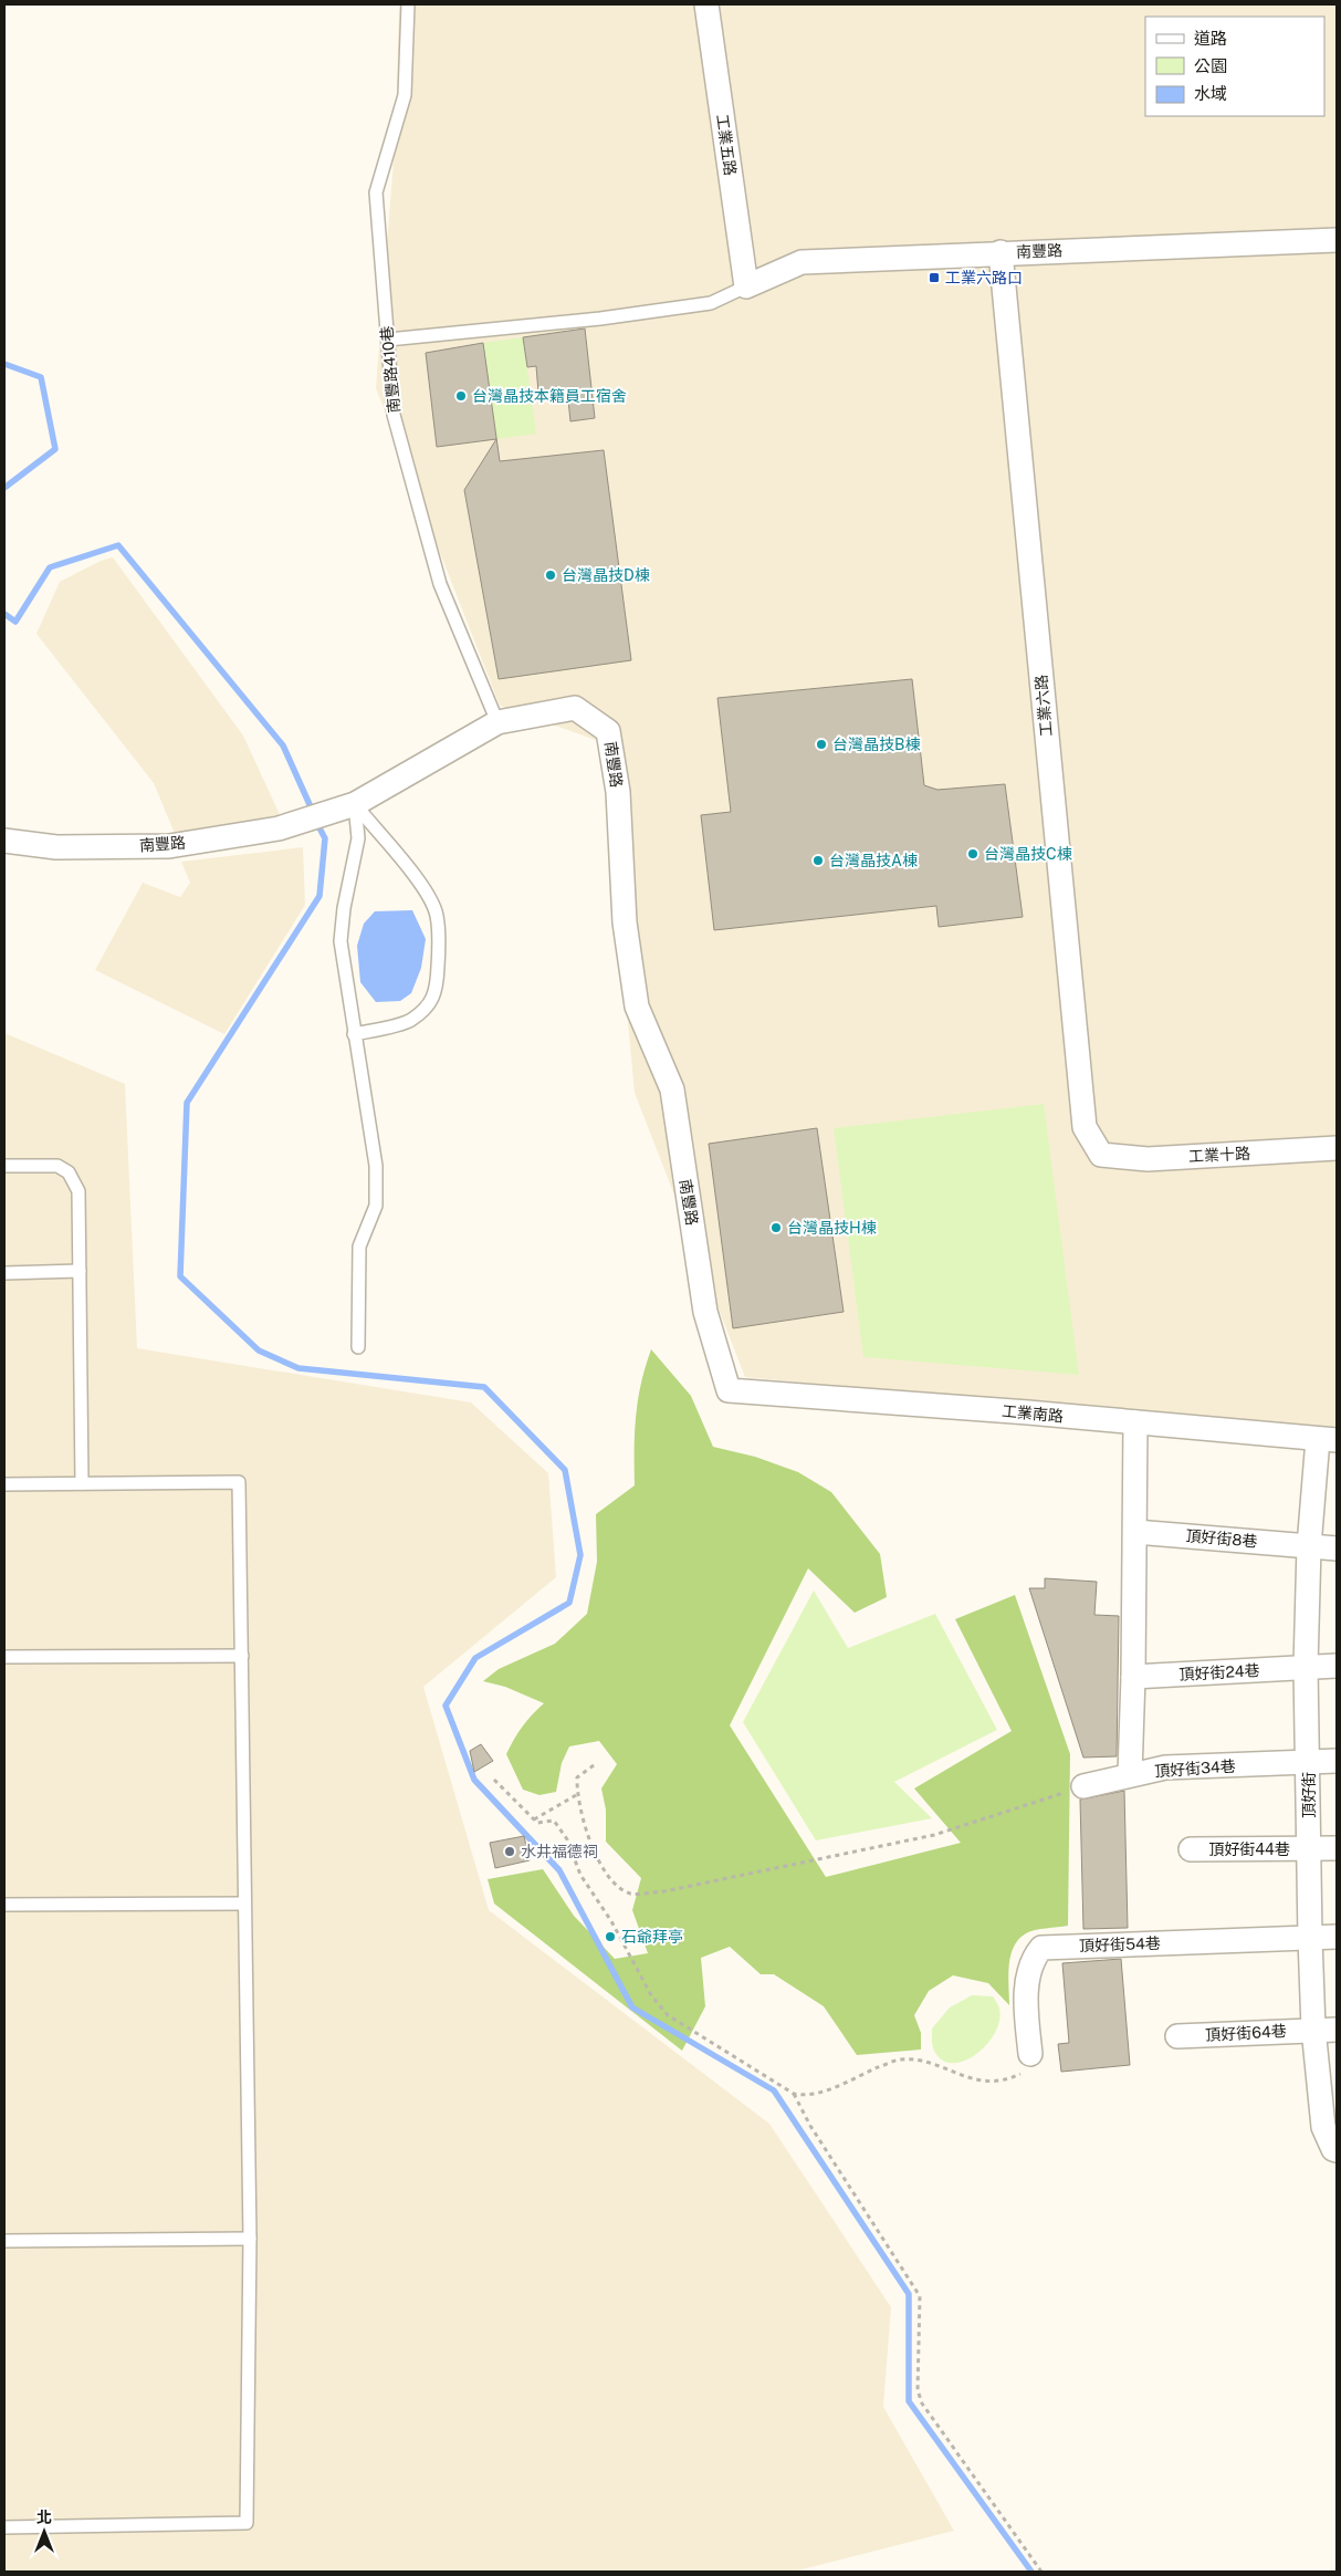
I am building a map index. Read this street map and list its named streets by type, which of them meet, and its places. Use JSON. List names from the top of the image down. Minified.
{"streets":{"street":["工業五路","南豐路","工業六路","工業十路","工業南路","頂好街8巷","頂好街24巷","頂好街34巷","頂好街","頂好街44巷","頂好街54巷","頂好街64巷"],"lane":["南豐路410巷"]},"crossings":[["工業五路","南豐路"],["南豐路","南豐路410巷"],["南豐路","工業六路"],["南豐路","工業南路"],["工業六路","工業十路"],["工業南路","頂好街"],["頂好街8巷","頂好街"],["頂好街24巷","頂好街"],["頂好街34巷","頂好街"],["頂好街","頂好街44巷"],["頂好街","頂好街54巷"],["頂好街","頂好街64巷"]],"places":{"transit":["工業六路口"],"other":["台灣晶技本籍員工宿舍","台灣晶技D棟","台灣晶技B棟","台灣晶技C棟","台灣晶技A棟","台灣晶技H棟","水井福德祠","石爺拜亭"]},"legend":["道路","公園","水域"],"north":"top"}
